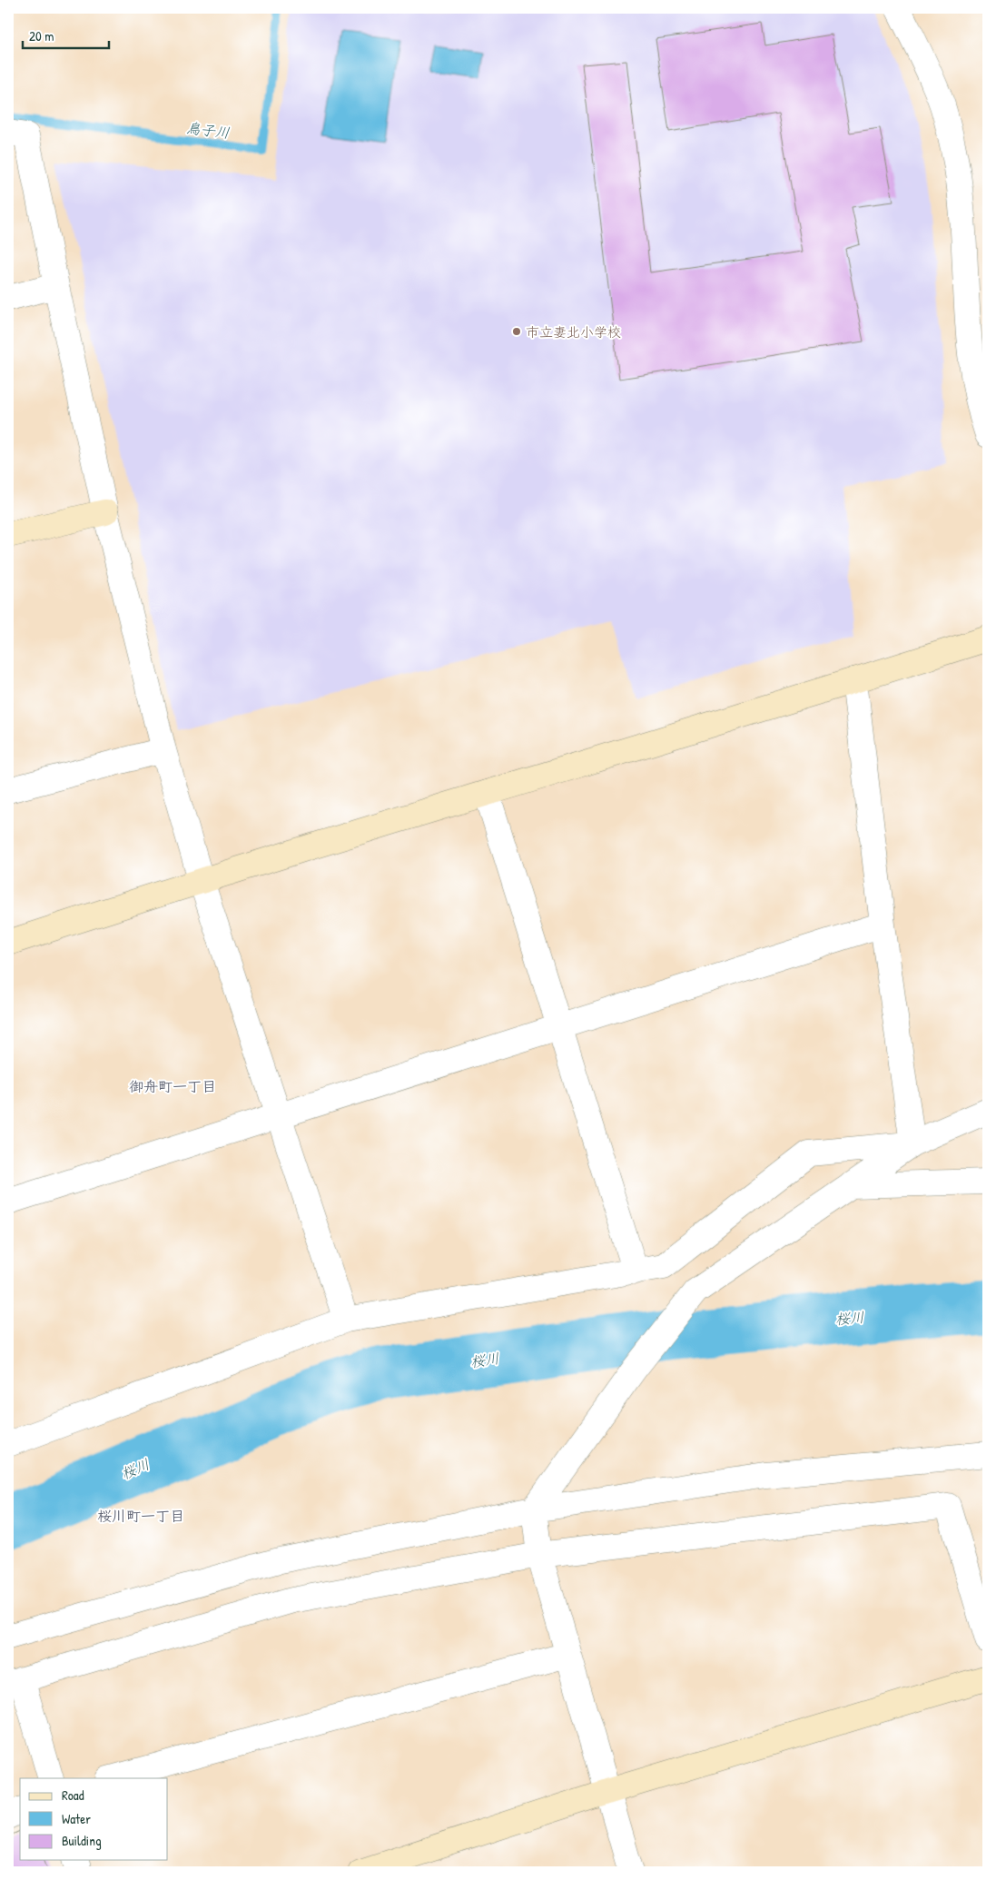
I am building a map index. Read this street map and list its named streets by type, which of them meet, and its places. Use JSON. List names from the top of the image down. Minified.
{"districts":["御舟町一丁目","桜川町一丁目"],"water":["鳥子川","桜川"],"places":["市立妻北小学校"],"legend":["Road","Water","Building"],"scale_bar":"20 m"}
